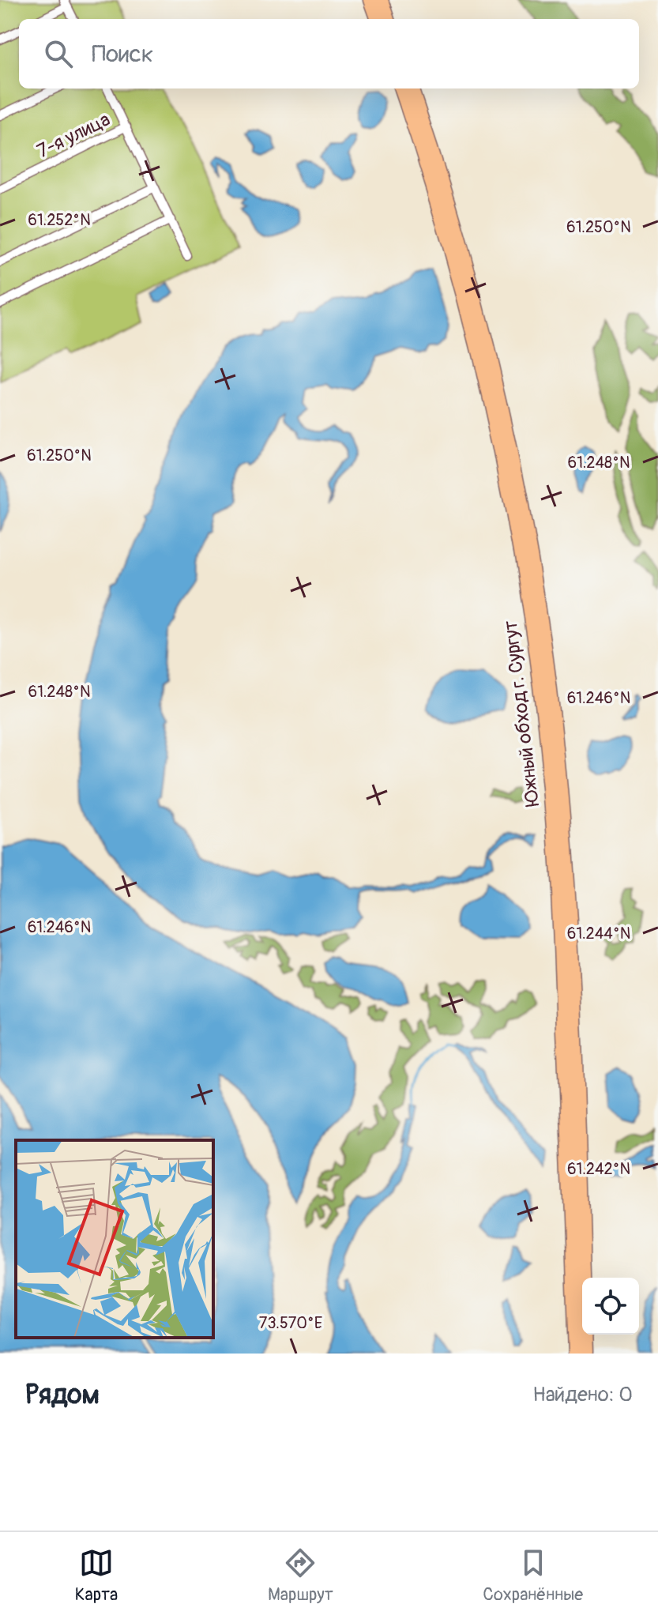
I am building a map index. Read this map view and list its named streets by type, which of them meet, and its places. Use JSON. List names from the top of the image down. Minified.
{"streets":{"highway":["Южный обход г. Сургут"],"street":["7-я улица"]},"page":{"search":"Поиск","heading":["Рядом","Найдено: 0"],"nav":["Карта","Маршрут","Сохранённые"]},"coordinates":["61.252°N","61.250°N","61.248°N","61.246°N","61.244°N","61.242°N","73.570°E"]}
